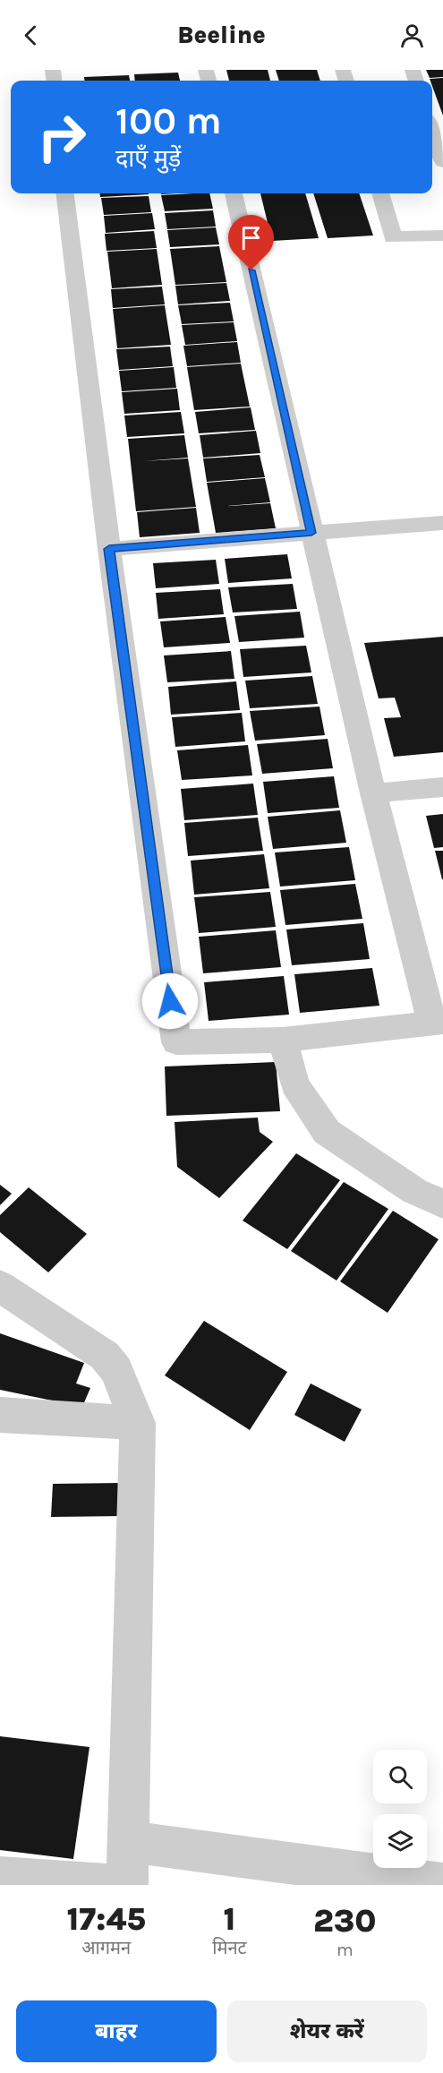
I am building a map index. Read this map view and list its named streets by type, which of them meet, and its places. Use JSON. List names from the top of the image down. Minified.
{"page":{"header":"Beeline","turn":["100 m","दाएँ मुड़ें"],"eta":["17:45","आगमन","1","मिनट","230","m"],"buttons":["बाहर","शेयर करें"]}}
